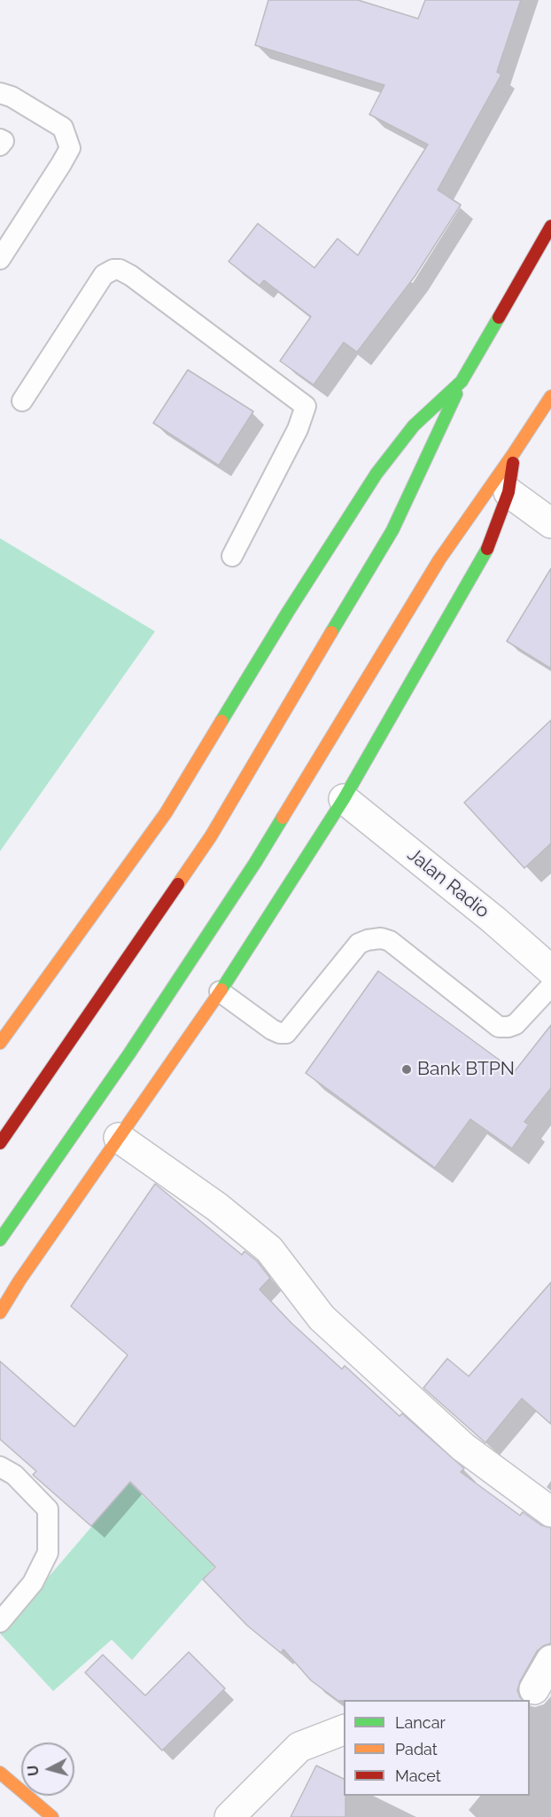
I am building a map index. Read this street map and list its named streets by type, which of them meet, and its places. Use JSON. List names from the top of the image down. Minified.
{"streets":{"street":["Jalan Radio"]},"places":["Bank BTPN"],"legend":["Lancar","Padat","Macet"],"north":"left"}
